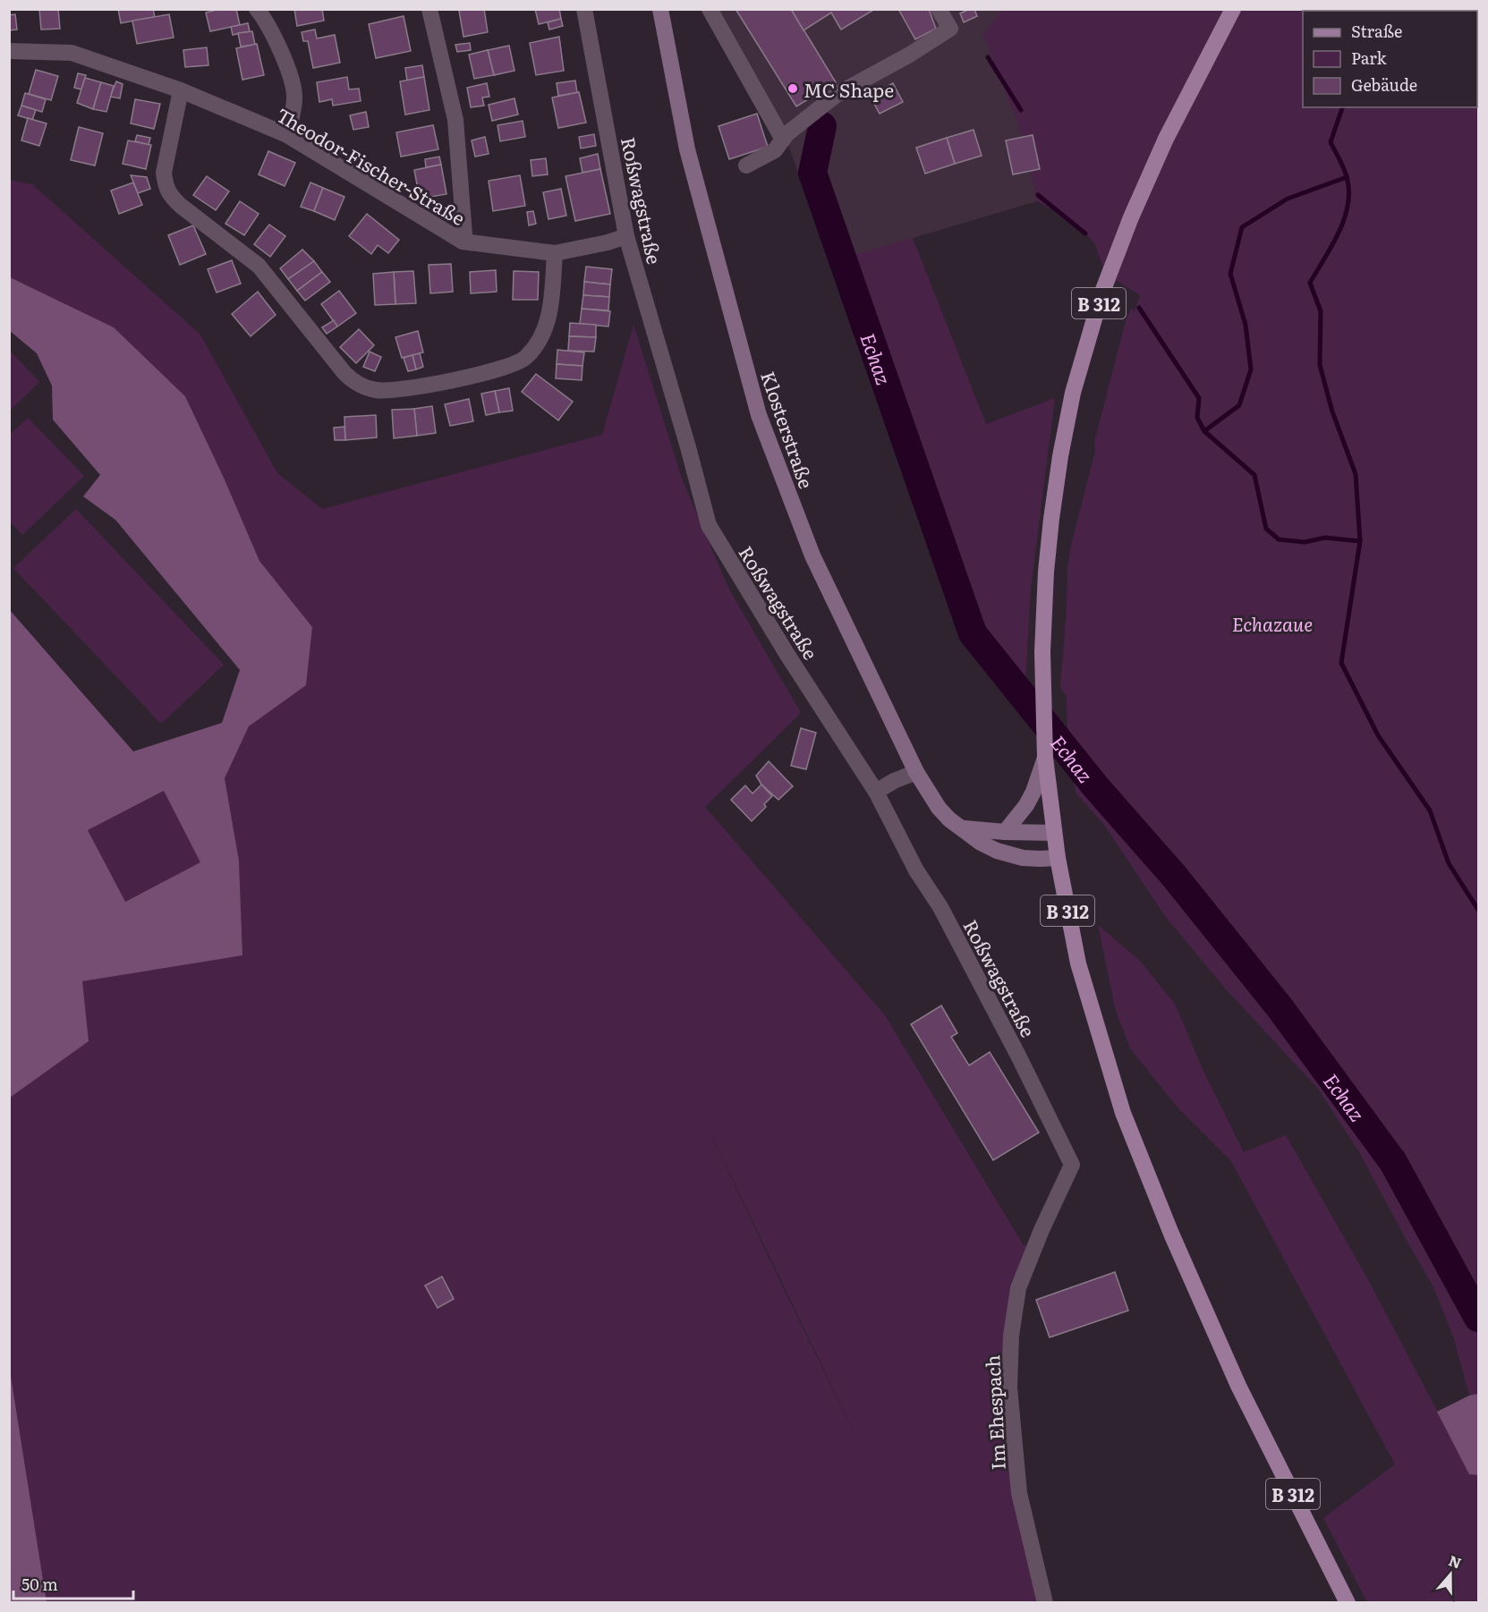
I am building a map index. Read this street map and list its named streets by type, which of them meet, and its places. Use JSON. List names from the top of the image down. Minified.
{"streets":{"main road":["B 312","Klosterstraße"],"street":["Theodor-Fischer-Straße","Roßwagstraße","Im Ehespach"]},"crossings":[["Theodor-Fischer-Straße","Roßwagstraße"],["Roßwagstraße","Im Ehespach"],["B 312","Klosterstraße"]],"water":["Echaz"],"parks":["Echazaue"],"places":["MC Shape"],"legend":["Straße","Park","Gebäude"],"scale_bar":"50 m","north":"top"}
